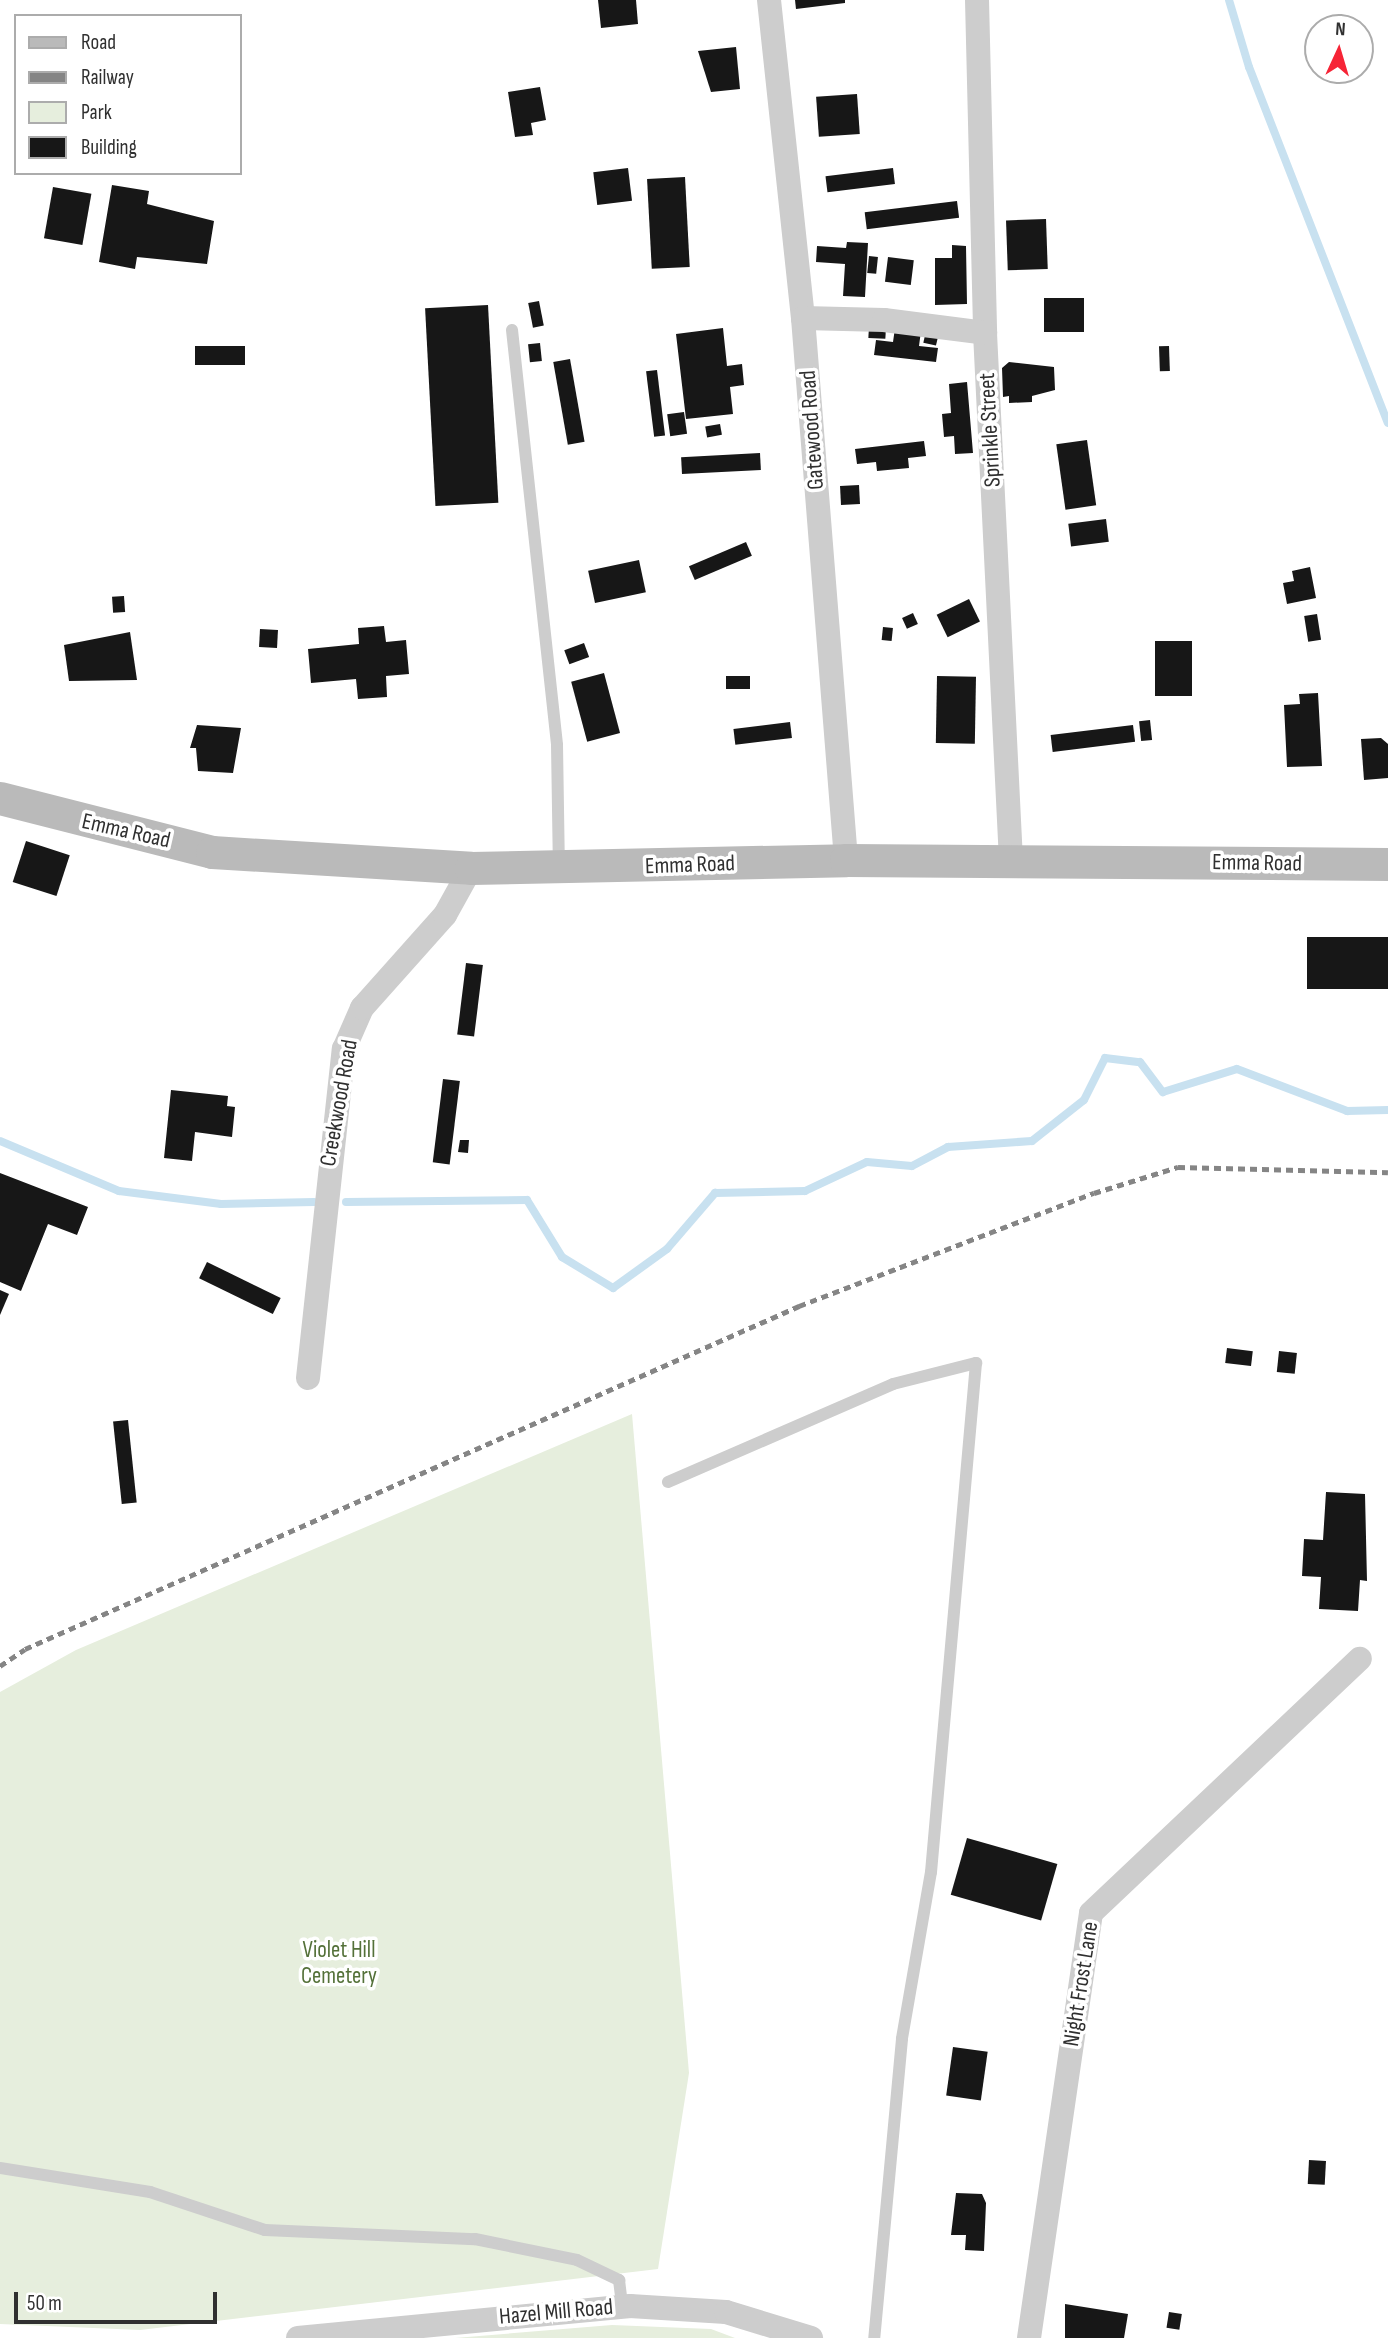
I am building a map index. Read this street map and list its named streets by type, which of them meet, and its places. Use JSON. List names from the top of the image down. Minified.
{"streets":{"street":["Gatewood Road","Sprinkle Street","Emma Road","Creekwood Road","Night Frost Lane","Hazel Mill Road"]},"crossings":[["Gatewood Road","Emma Road"],["Sprinkle Street","Emma Road"],["Emma Road","Creekwood Road"]],"parks":["Violet Hill Cemetery"],"legend":["Road","Railway","Park","Building"],"scale_bar":"50 m","north":"top"}
